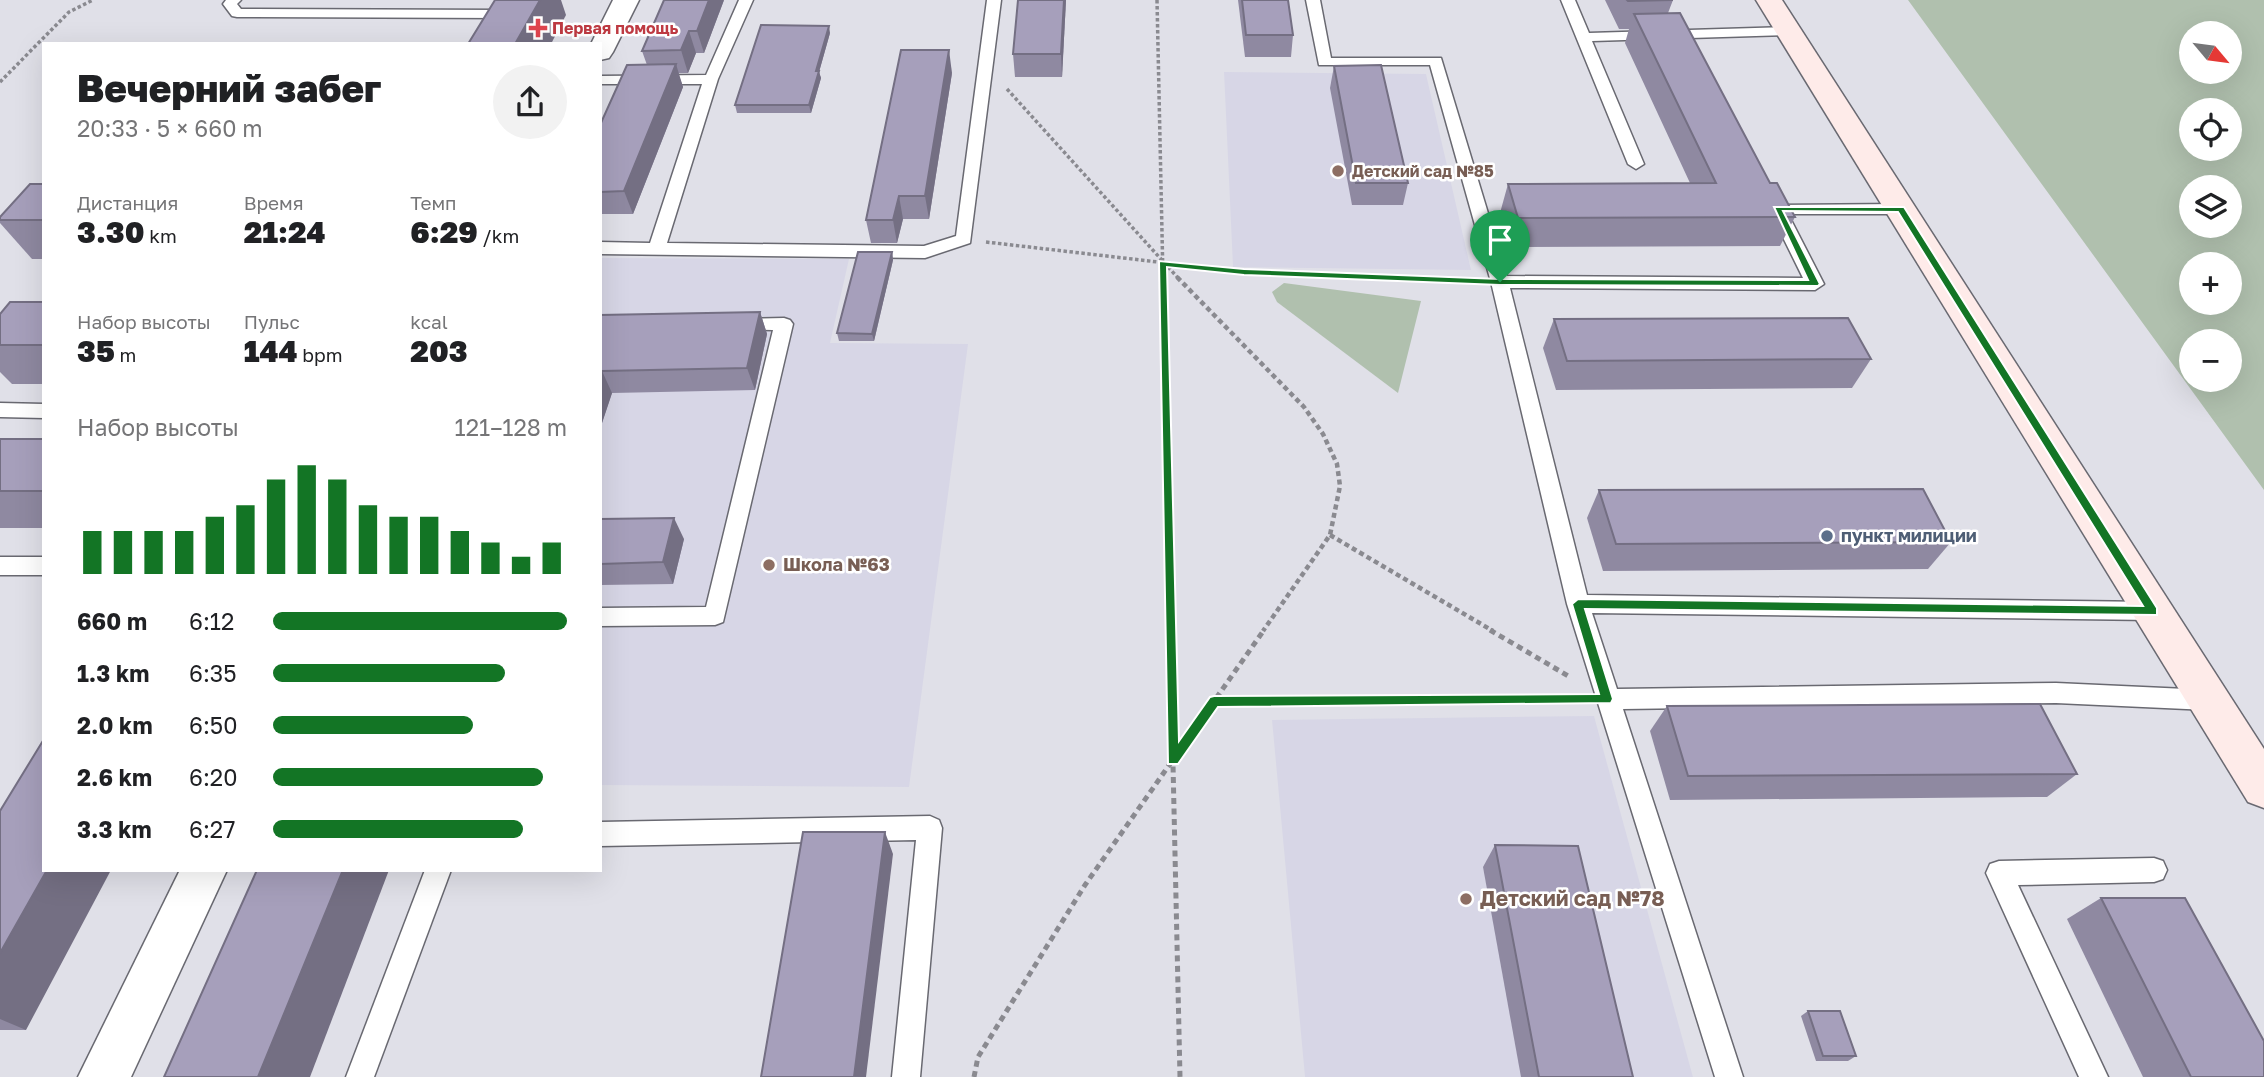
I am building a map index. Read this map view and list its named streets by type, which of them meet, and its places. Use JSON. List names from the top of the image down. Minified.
{"places":{"health":["Первая помощь"],"other":["Детский сад №85","пункт милиции","Школа №63","Детский сад №78"]},"north":"bottom right","page":{"map_buttons":["+","−"],"heading":["Вечерний забег","20:33 · 5 × 660 m"],"stats":[["Дистанция","3.30 km"],["Время","21:24"],["Темп","6:29 /km"],["Набор высоты","35 m"],["Пульс","144 bpm"],["kcal","203"]],"chart":["Набор высоты","121–128 m"],"list":[{"name":"660 m","note":"6:12"},{"name":"1.3 km","note":"6:35"},{"name":"2.0 km","note":"6:50"},{"name":"2.6 km","note":"6:20"},{"name":"3.3 km","note":"6:27"}]}}
